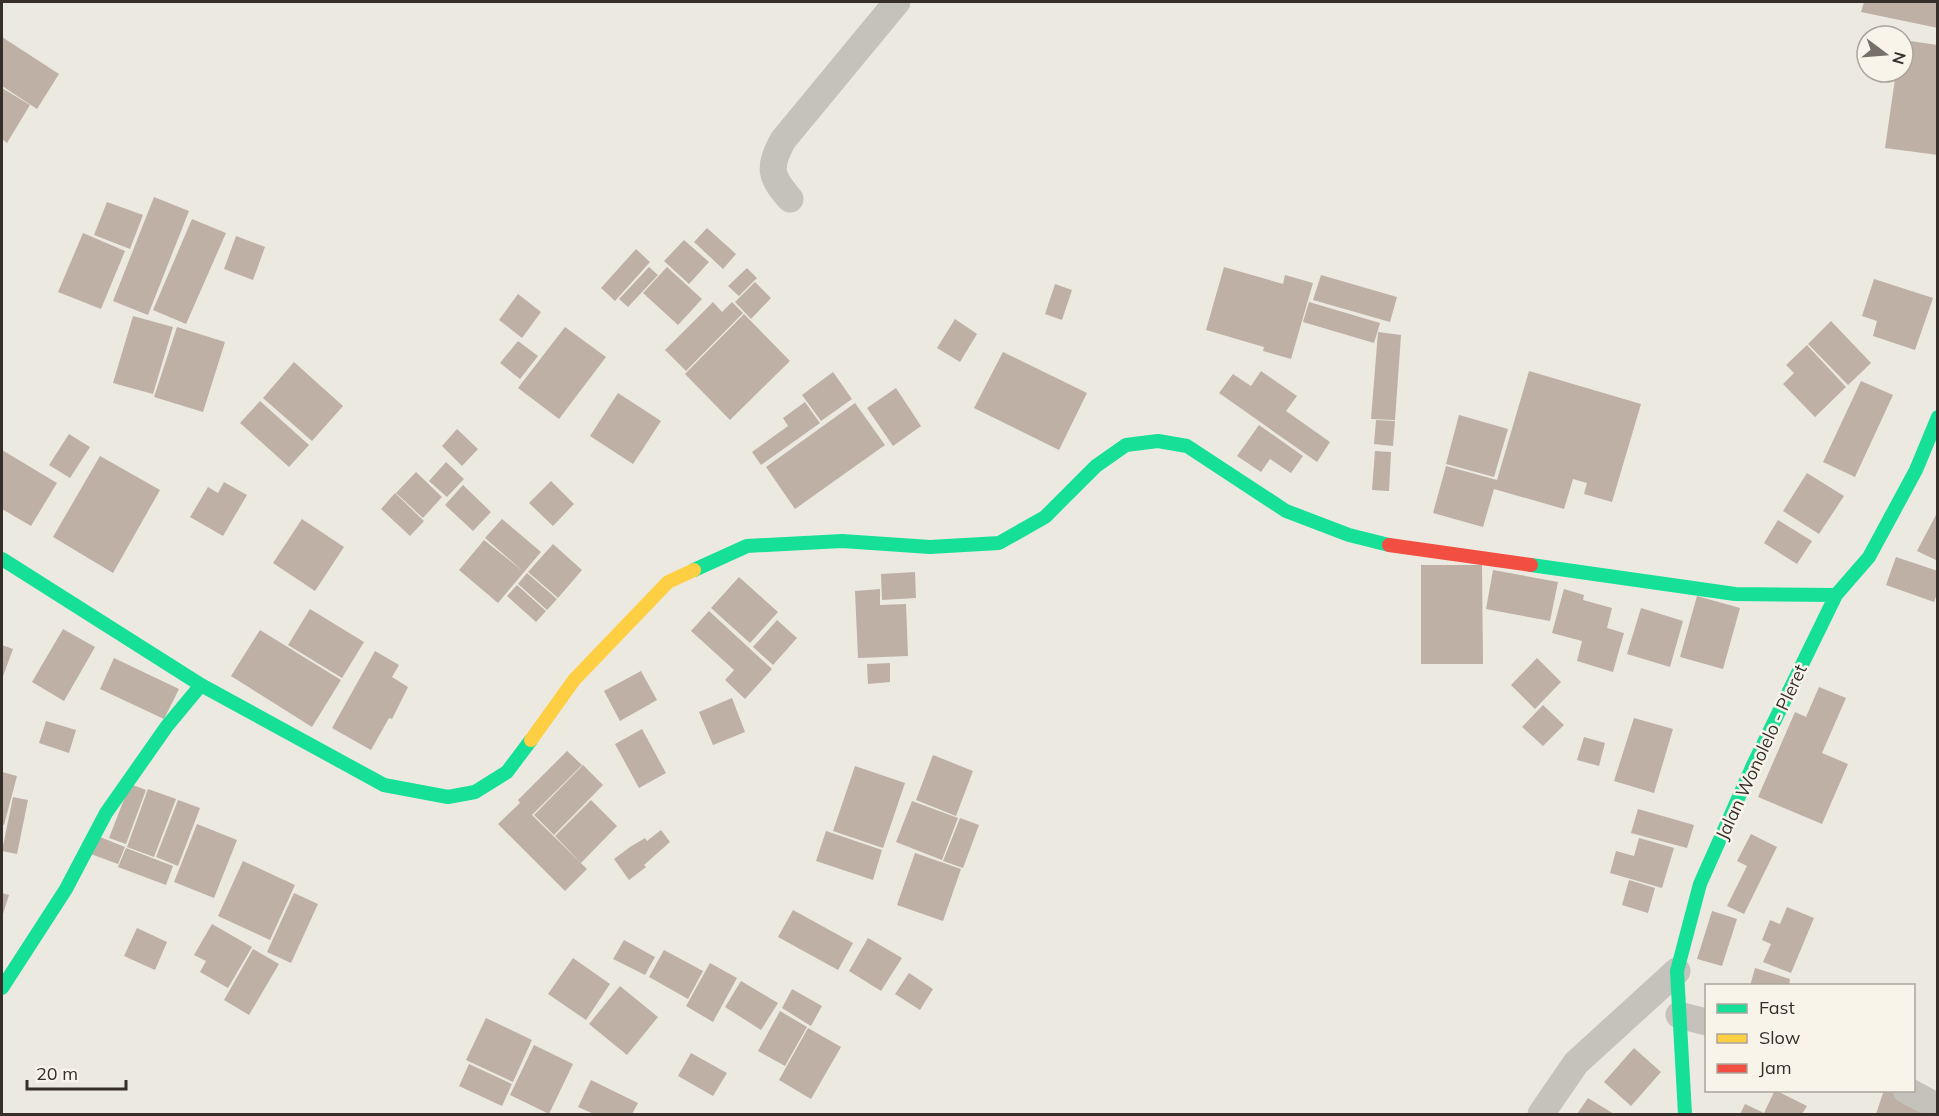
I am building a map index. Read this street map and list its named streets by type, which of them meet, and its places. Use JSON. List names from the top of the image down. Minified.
{"streets":{"street":["Jalan Wonolelo - Pleret"]},"legend":["Fast","Slow","Jam"],"scale_bar":"20 m","north":"right"}
